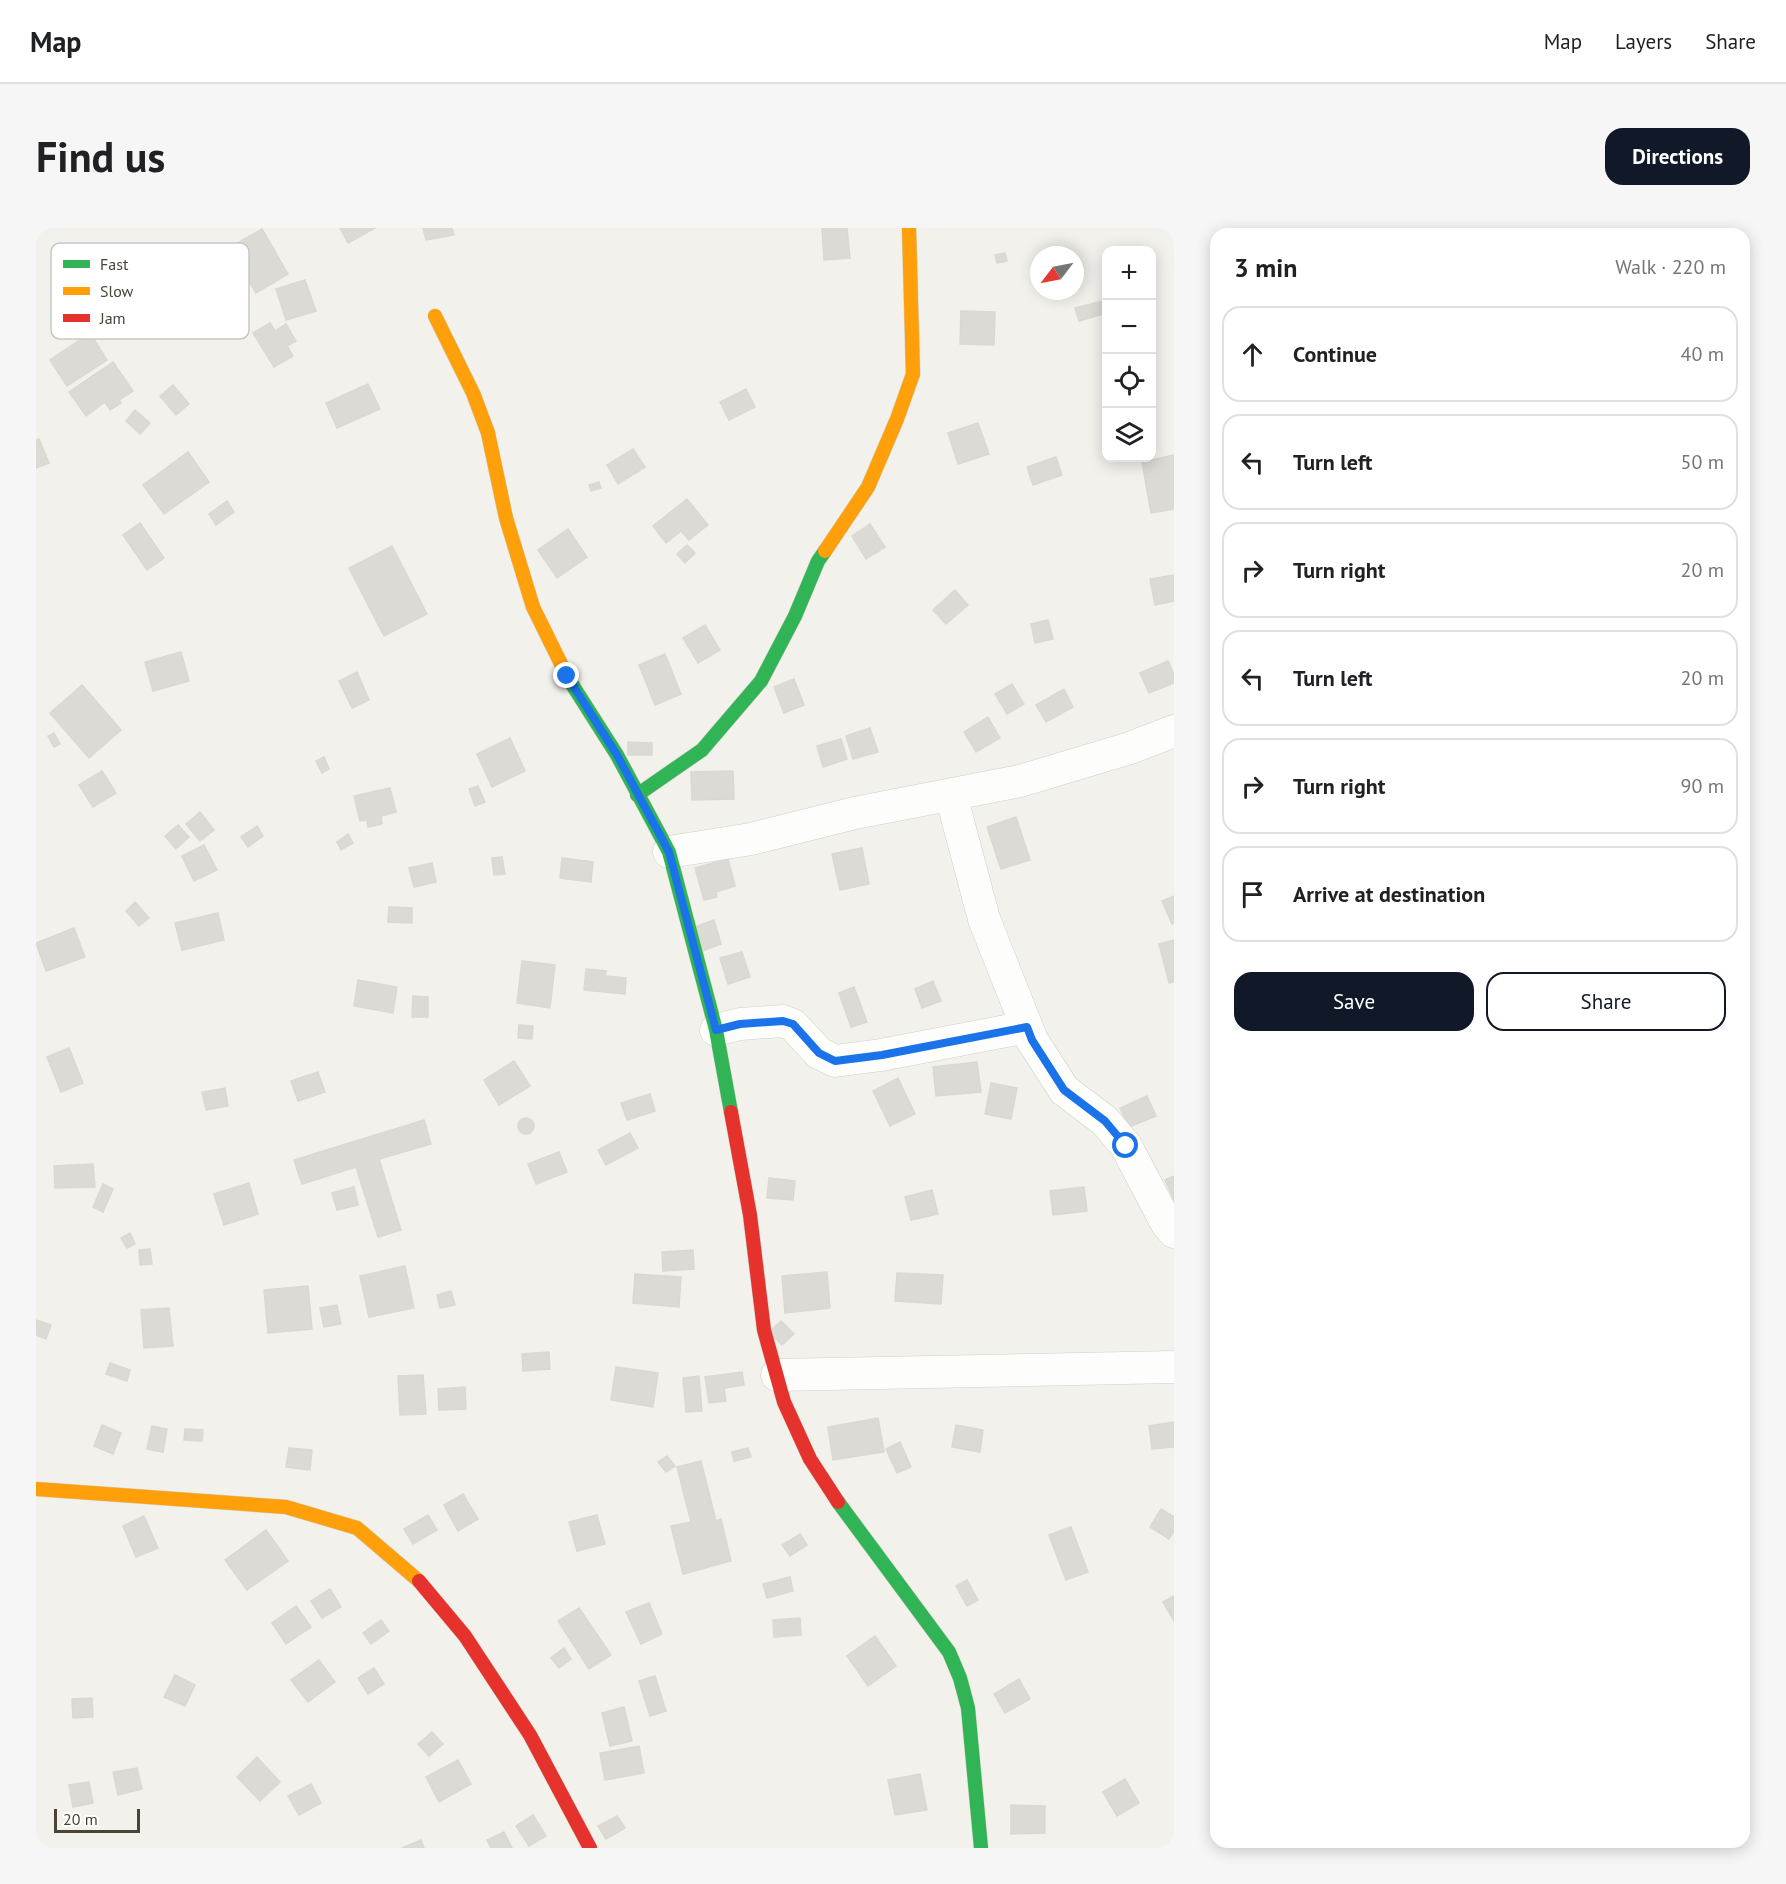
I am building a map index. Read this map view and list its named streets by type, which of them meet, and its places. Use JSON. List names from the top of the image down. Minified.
{"legend":["Fast","Slow","Jam"],"scale_bar":"20 m","north":"bottom left","page":{"header":"Map","nav":["Map","Layers","Share"],"buttons":["Directions",["Save","Share"]],"title":"Find us","heading":["3 min","Walk · 220 m"],"map_buttons":["+","−"],"list":[["Continue","40 m"],["Turn left","50 m"],["Turn right","20 m"],["Turn left","20 m"],["Turn right","90 m"],"Arrive at destination"],"scale":"20 m"}}
